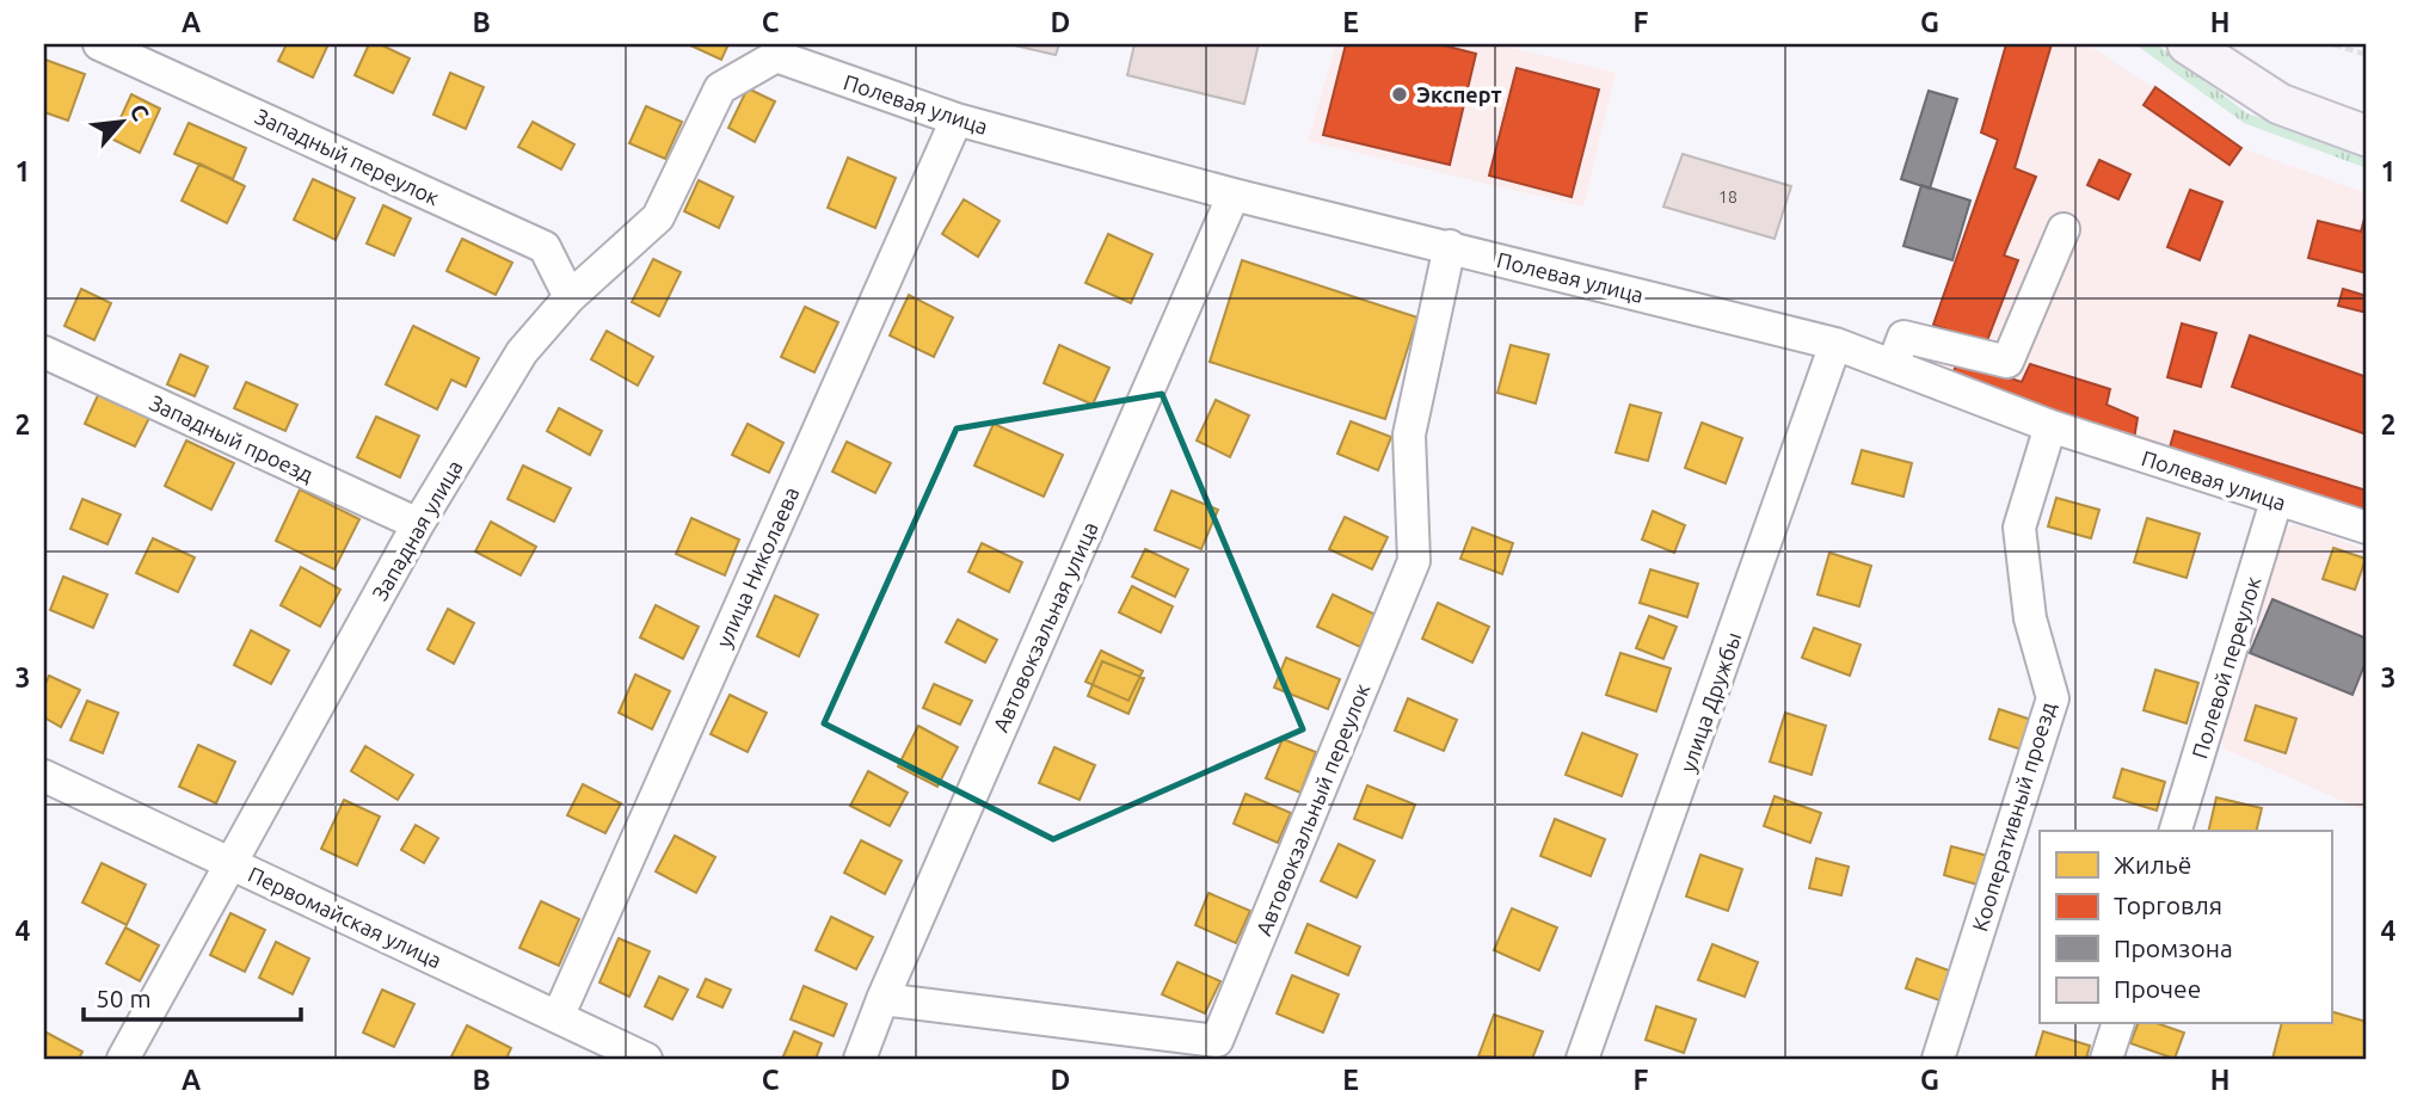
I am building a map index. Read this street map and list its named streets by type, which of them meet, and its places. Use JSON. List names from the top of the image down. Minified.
{"streets":{"street":["Полевая улица","Западный переулок","Западный проезд","Западная улица","улица Николаева","Автовокзальная улица","Полевой переулок","улица Дружбы","Автовокзальный переулок","Кооперативный проезд","Первомайская улица"]},"crossings":[["Полевая улица","Западная улица"],["Полевая улица","улица Николаева"],["Полевая улица","Автовокзальная улица"],["Полевая улица","Полевой переулок"],["Полевая улица","улица Дружбы"],["Полевая улица","Автовокзальный переулок"],["Полевая улица","Кооперативный проезд"],["Западный переулок","Западная улица"],["Западный проезд","Западная улица"],["Западная улица","Первомайская улица"],["улица Николаева","Первомайская улица"],["Автовокзальная улица","Автовокзальный переулок"]],"places":["Эксперт"],"house_numbers":["18"],"legend":["Жильё","Торговля","Промзона","Прочее"],"scale_bar":"50 m","north":"top right","grid":{"columns":["A","B","C","D","E","F","G","H"],"rows":["1","2","3","4"]}}
